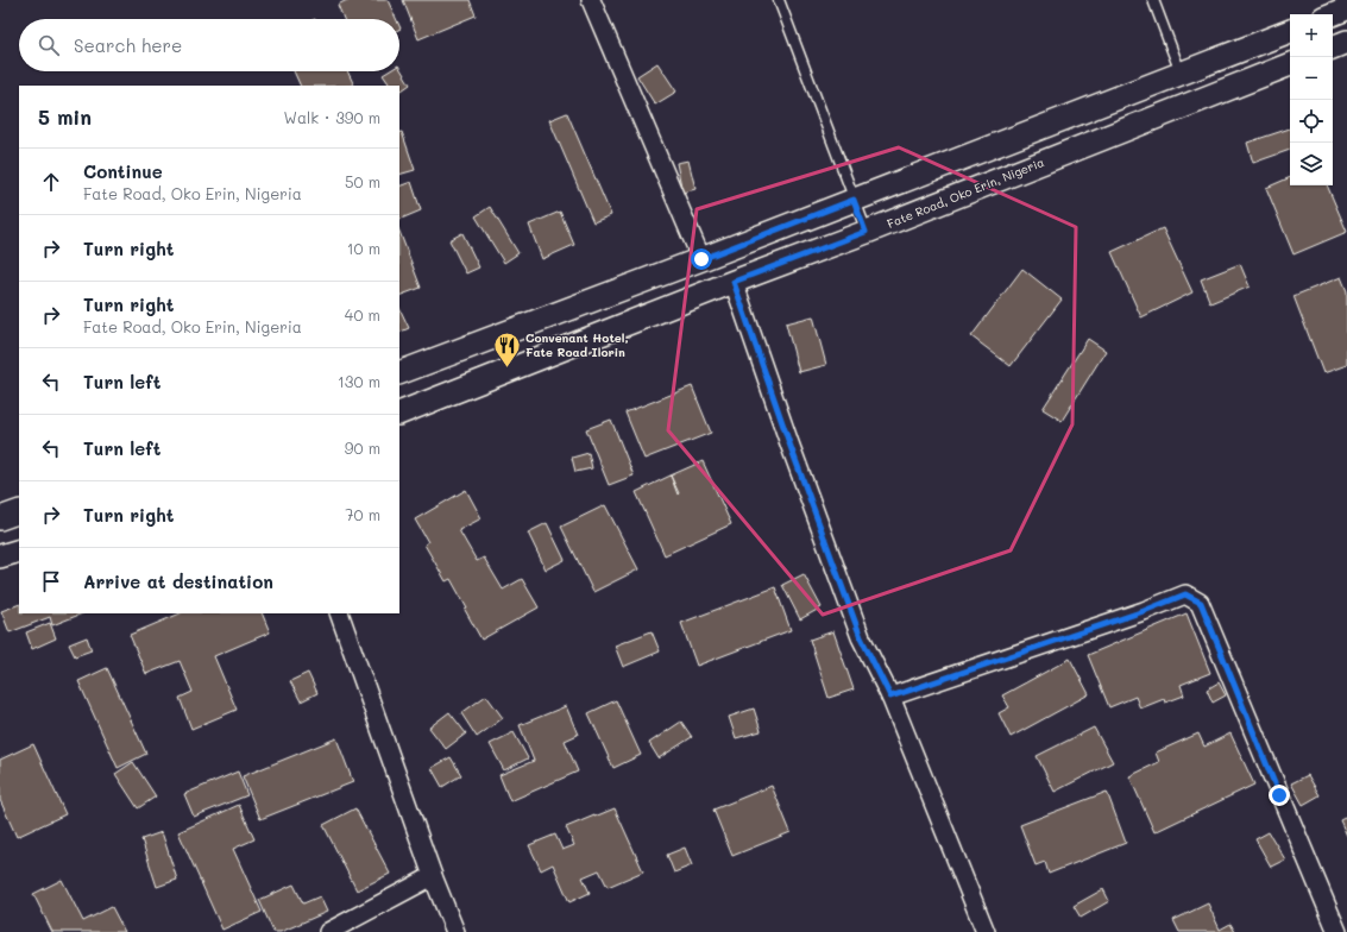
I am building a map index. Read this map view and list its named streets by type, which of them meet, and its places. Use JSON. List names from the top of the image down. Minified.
{"streets":{"street":["Fate Road, Oko Erin, Nigeria"]},"places":{"restaurant":["Convenant Hotel, Fate Road Ilorin"]},"page":{"map_buttons":["+","−"],"search":"Search here","heading":["5 min","Walk · 390 m"],"list":[["Continue","Fate Road, Oko Erin, Nigeria","50 m"],["Turn right","10 m"],["Turn right","Fate Road, Oko Erin, Nigeria","40 m"],["Turn left","130 m"],["Turn left","90 m"],["Turn right","70 m"],"Arrive at destination"]}}
